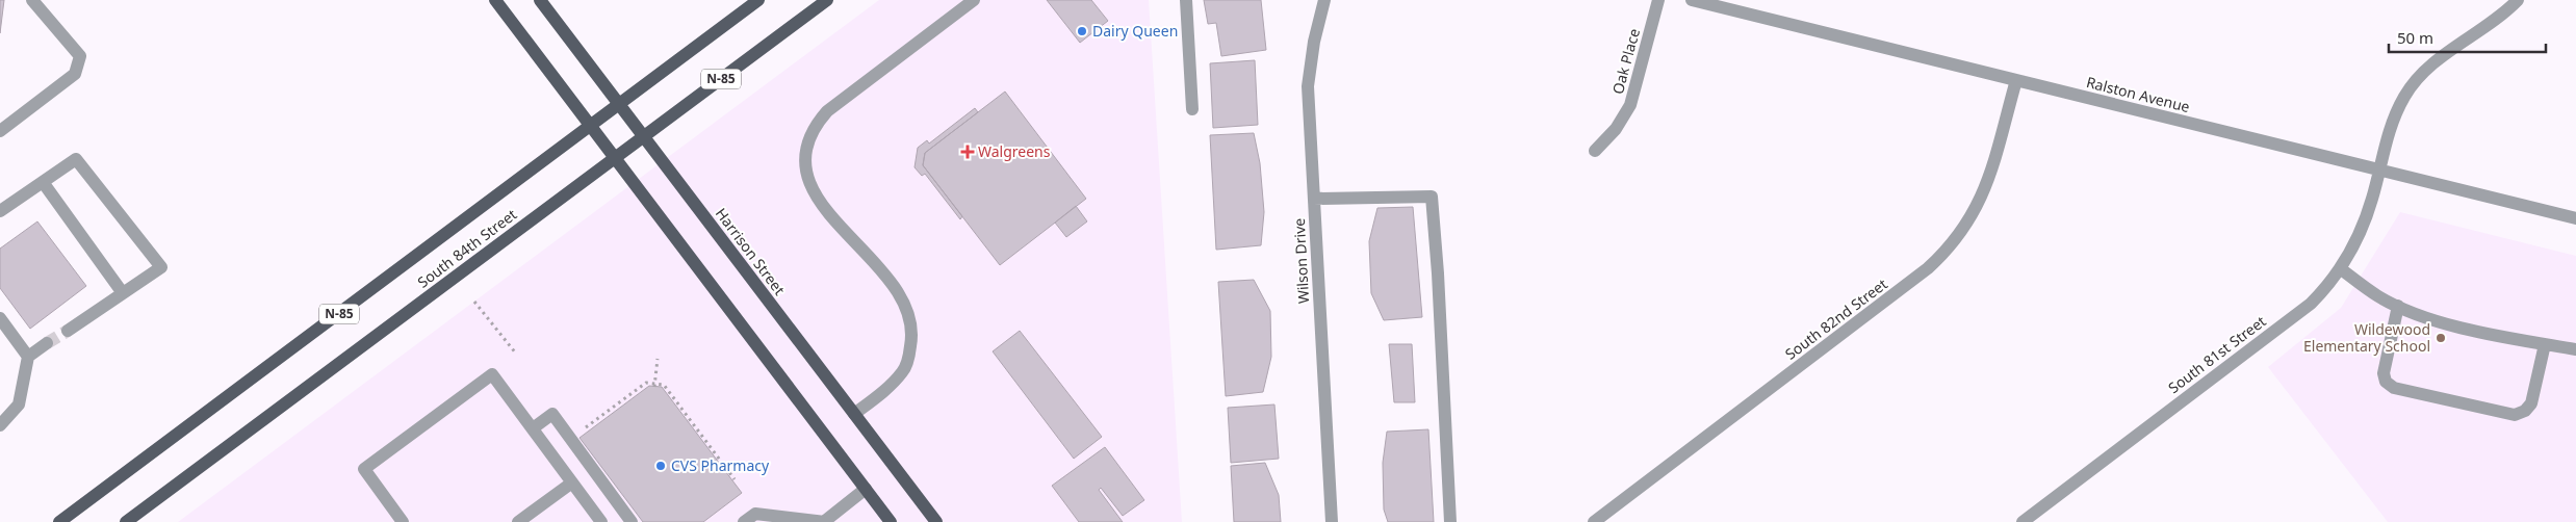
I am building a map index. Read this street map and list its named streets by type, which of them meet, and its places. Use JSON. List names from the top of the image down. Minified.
{"streets":{"main road":["N-85","South 84th Street","Harrison Street"],"street":["Oak Place","Ralston Avenue","Wilson Drive","South 82nd Street","South 81st Street"]},"crossings":[["Ralston Avenue","South 82nd Street"],["Ralston Avenue","South 81st Street"],["South 84th Street","Harrison Street"]],"places":{"other":["Dairy Queen","Wildewood Elementary School","CVS Pharmacy"],"health":["Walgreens"]},"scale_bar":"50 m"}
